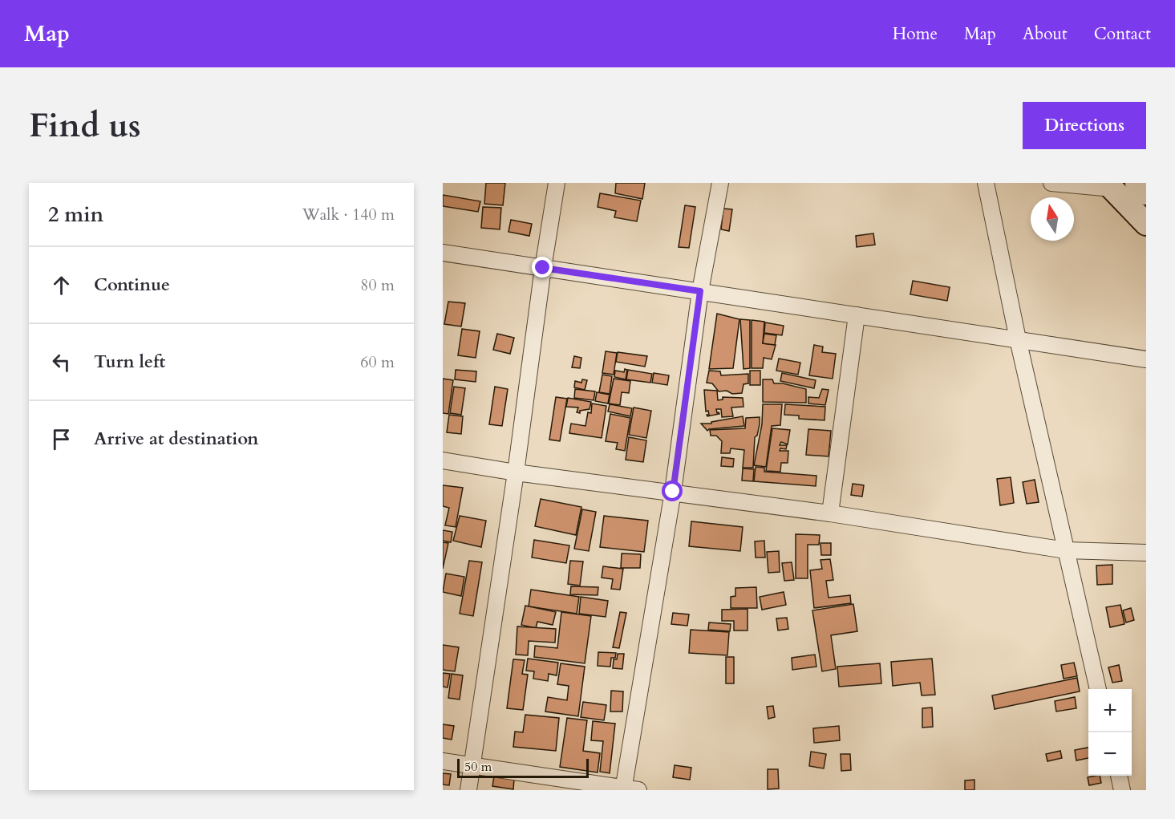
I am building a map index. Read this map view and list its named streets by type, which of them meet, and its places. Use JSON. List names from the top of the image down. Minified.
{"scale_bar":"50 m","north":"top","page":{"header":"Map","nav":["Home","Map","About","Contact"],"buttons":"Directions","title":"Find us","heading":["2 min","Walk · 140 m"],"list":[["Continue","80 m"],["Turn left","60 m"],"Arrive at destination"],"map_buttons":["+","−"],"scale":"50 m"}}
